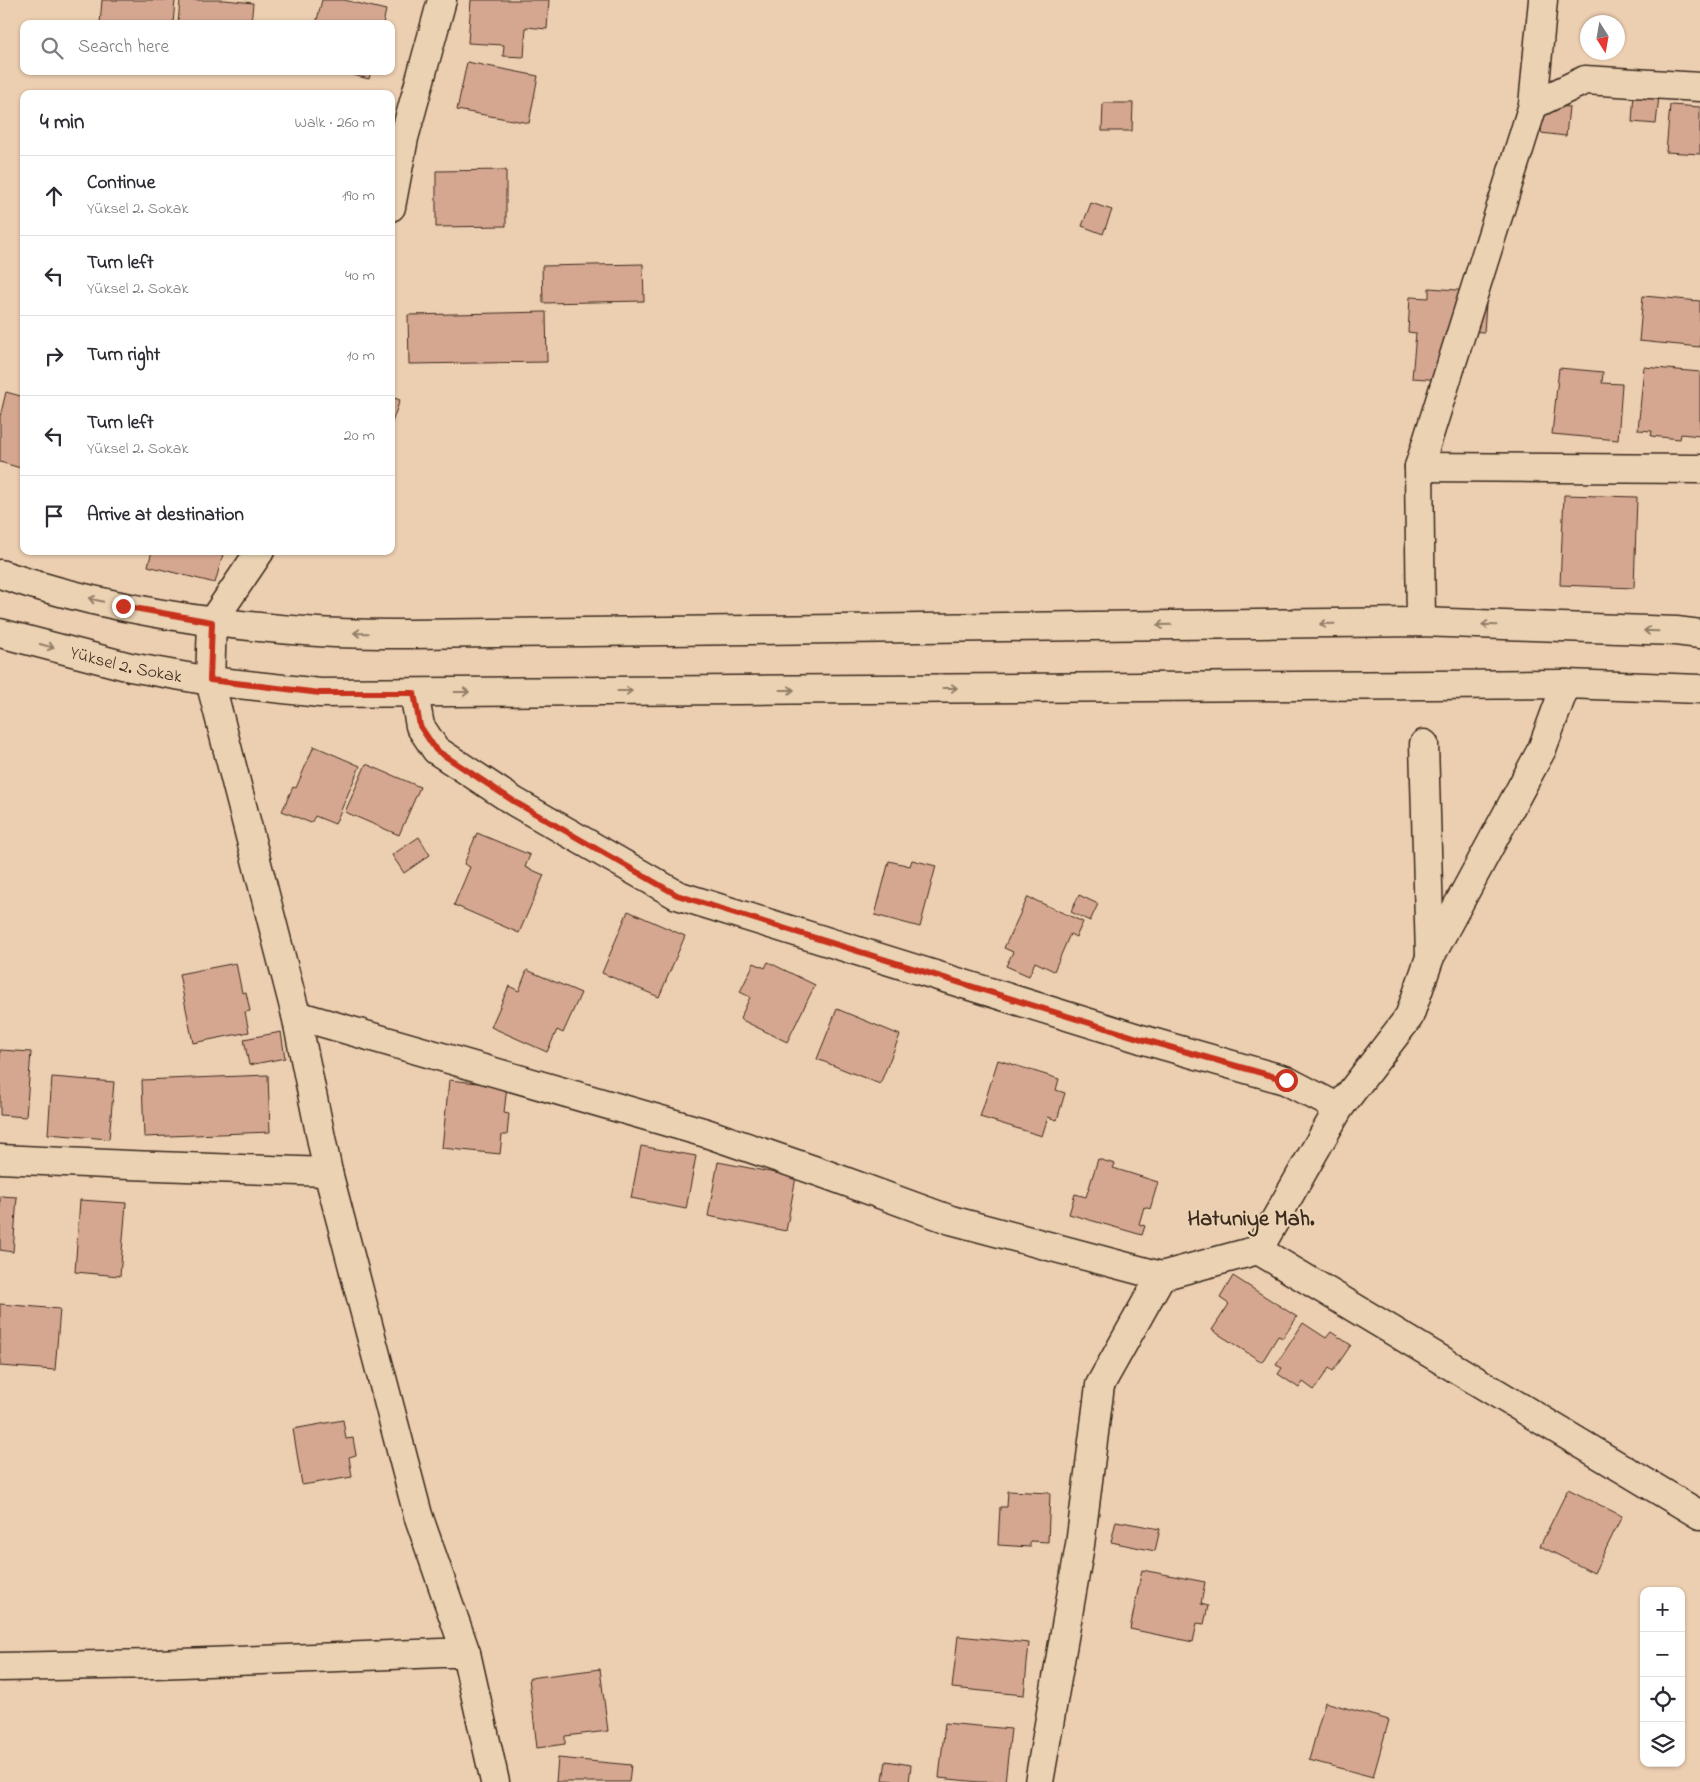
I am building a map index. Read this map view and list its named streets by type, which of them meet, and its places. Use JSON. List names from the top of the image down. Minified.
{"streets":{"street":["Yüksel 2. Sokak"]},"districts":["Hatuniye Mah."],"north":"bottom","page":{"search":"Search here","heading":["4 min","Walk · 260 m"],"list":[["Continue","Yüksel 2. Sokak","190 m"],["Turn left","Yüksel 2. Sokak","40 m"],["Turn right","10 m"],["Turn left","Yüksel 2. Sokak","20 m"],"Arrive at destination"],"map_buttons":["+","−"]}}
